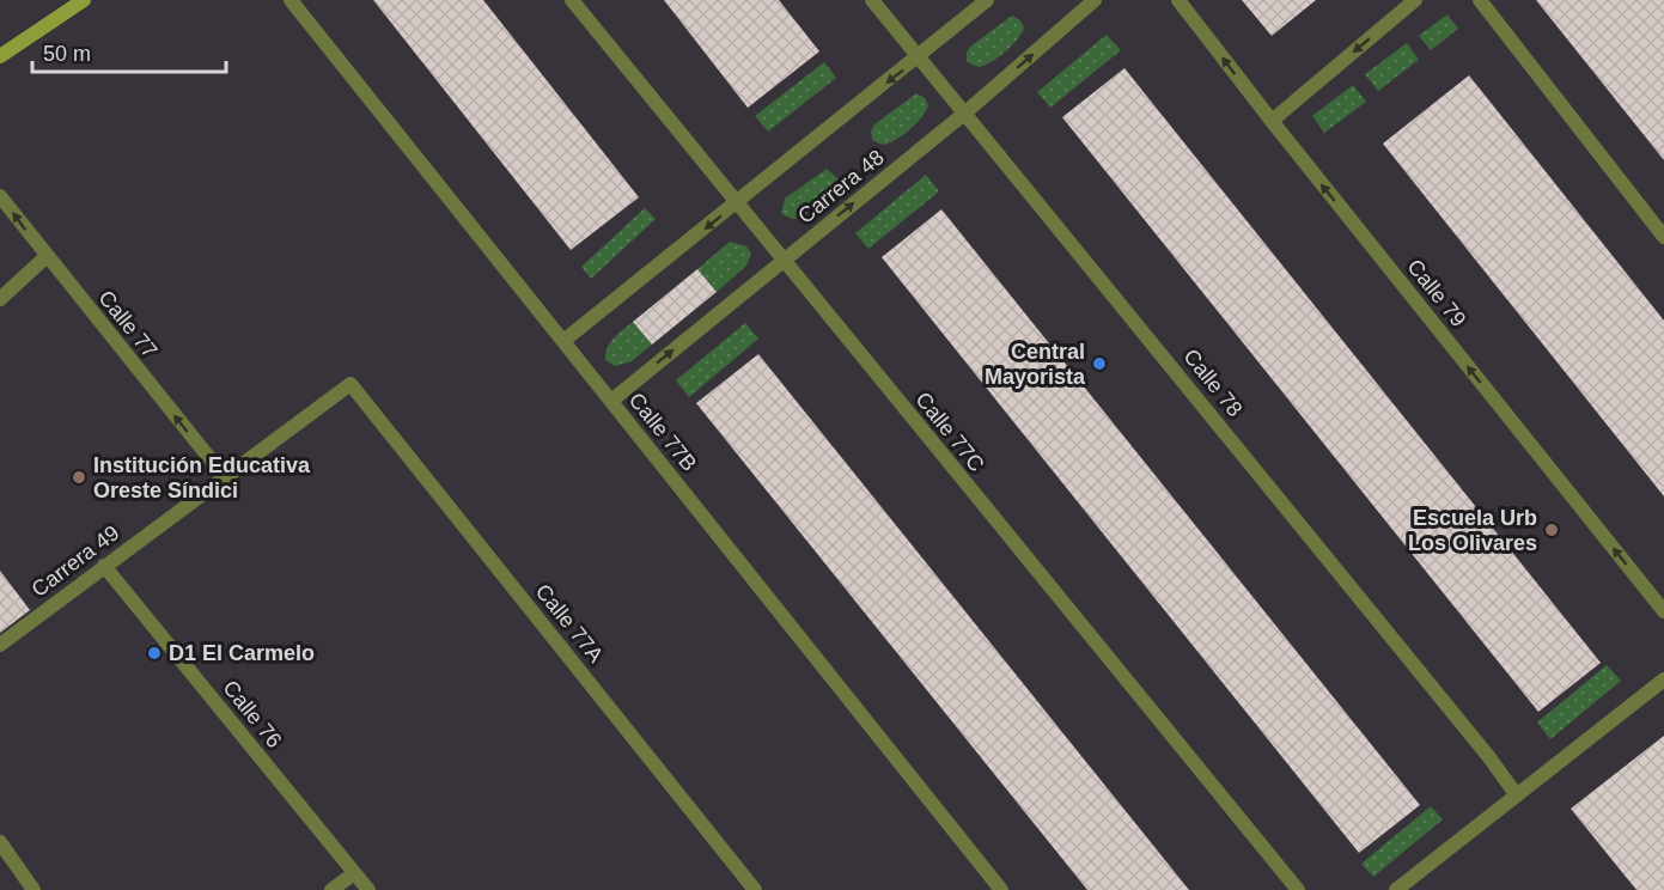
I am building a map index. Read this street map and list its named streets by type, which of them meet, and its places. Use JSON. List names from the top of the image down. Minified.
{"streets":{"street":["Carrera 48","Calle 79","Calle 77","Calle 78","Calle 77B","Calle 77C","Carrera 49","Calle 77A","Calle 76"]},"crossings":[["Carrera 48","Calle 78"],["Carrera 48","Calle 77B"],["Carrera 48","Calle 77C"],["Calle 77","Carrera 49"],["Carrera 49","Calle 77A"],["Carrera 49","Calle 76"]],"one_way":["Calle 79","Calle 77"],"places":["Central Mayorista","Institución Educativa Oreste Síndici","Escuela Urb Los Olivares","D1 El Carmelo"],"scale_bar":"50 m"}
